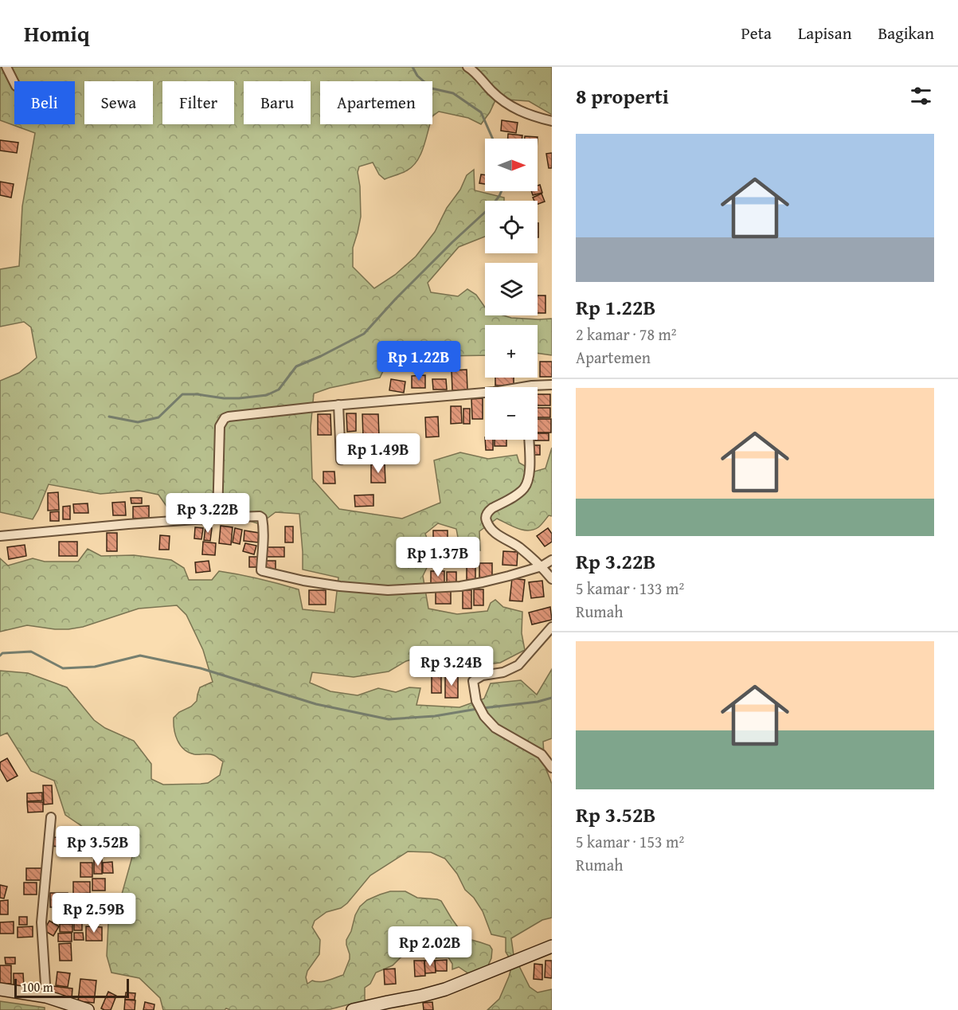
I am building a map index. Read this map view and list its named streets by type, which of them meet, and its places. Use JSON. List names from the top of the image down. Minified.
{"scale_bar":"100 m","north":"right","page":{"header":"Homiq","nav":["Peta","Lapisan","Bagikan"],"heading":"8 properti","chip":["Beli","Sewa","Filter","Baru","Apartemen"],"list":[{"name":"Rp 1.22B","note":"2 kamar · 78 m² · Apartemen"},{"name":"Rp 3.22B","note":"5 kamar · 133 m² · Rumah"},{"name":"Rp 3.52B","note":"5 kamar · 153 m² · Rumah"}],"map_buttons":["+","−"],"price":["Rp 1.22B","Rp 1.49B","Rp 3.22B","Rp 1.37B","Rp 3.24B","Rp 3.52B","Rp 2.59B","Rp 2.02B"],"scale":"100 m"}}
